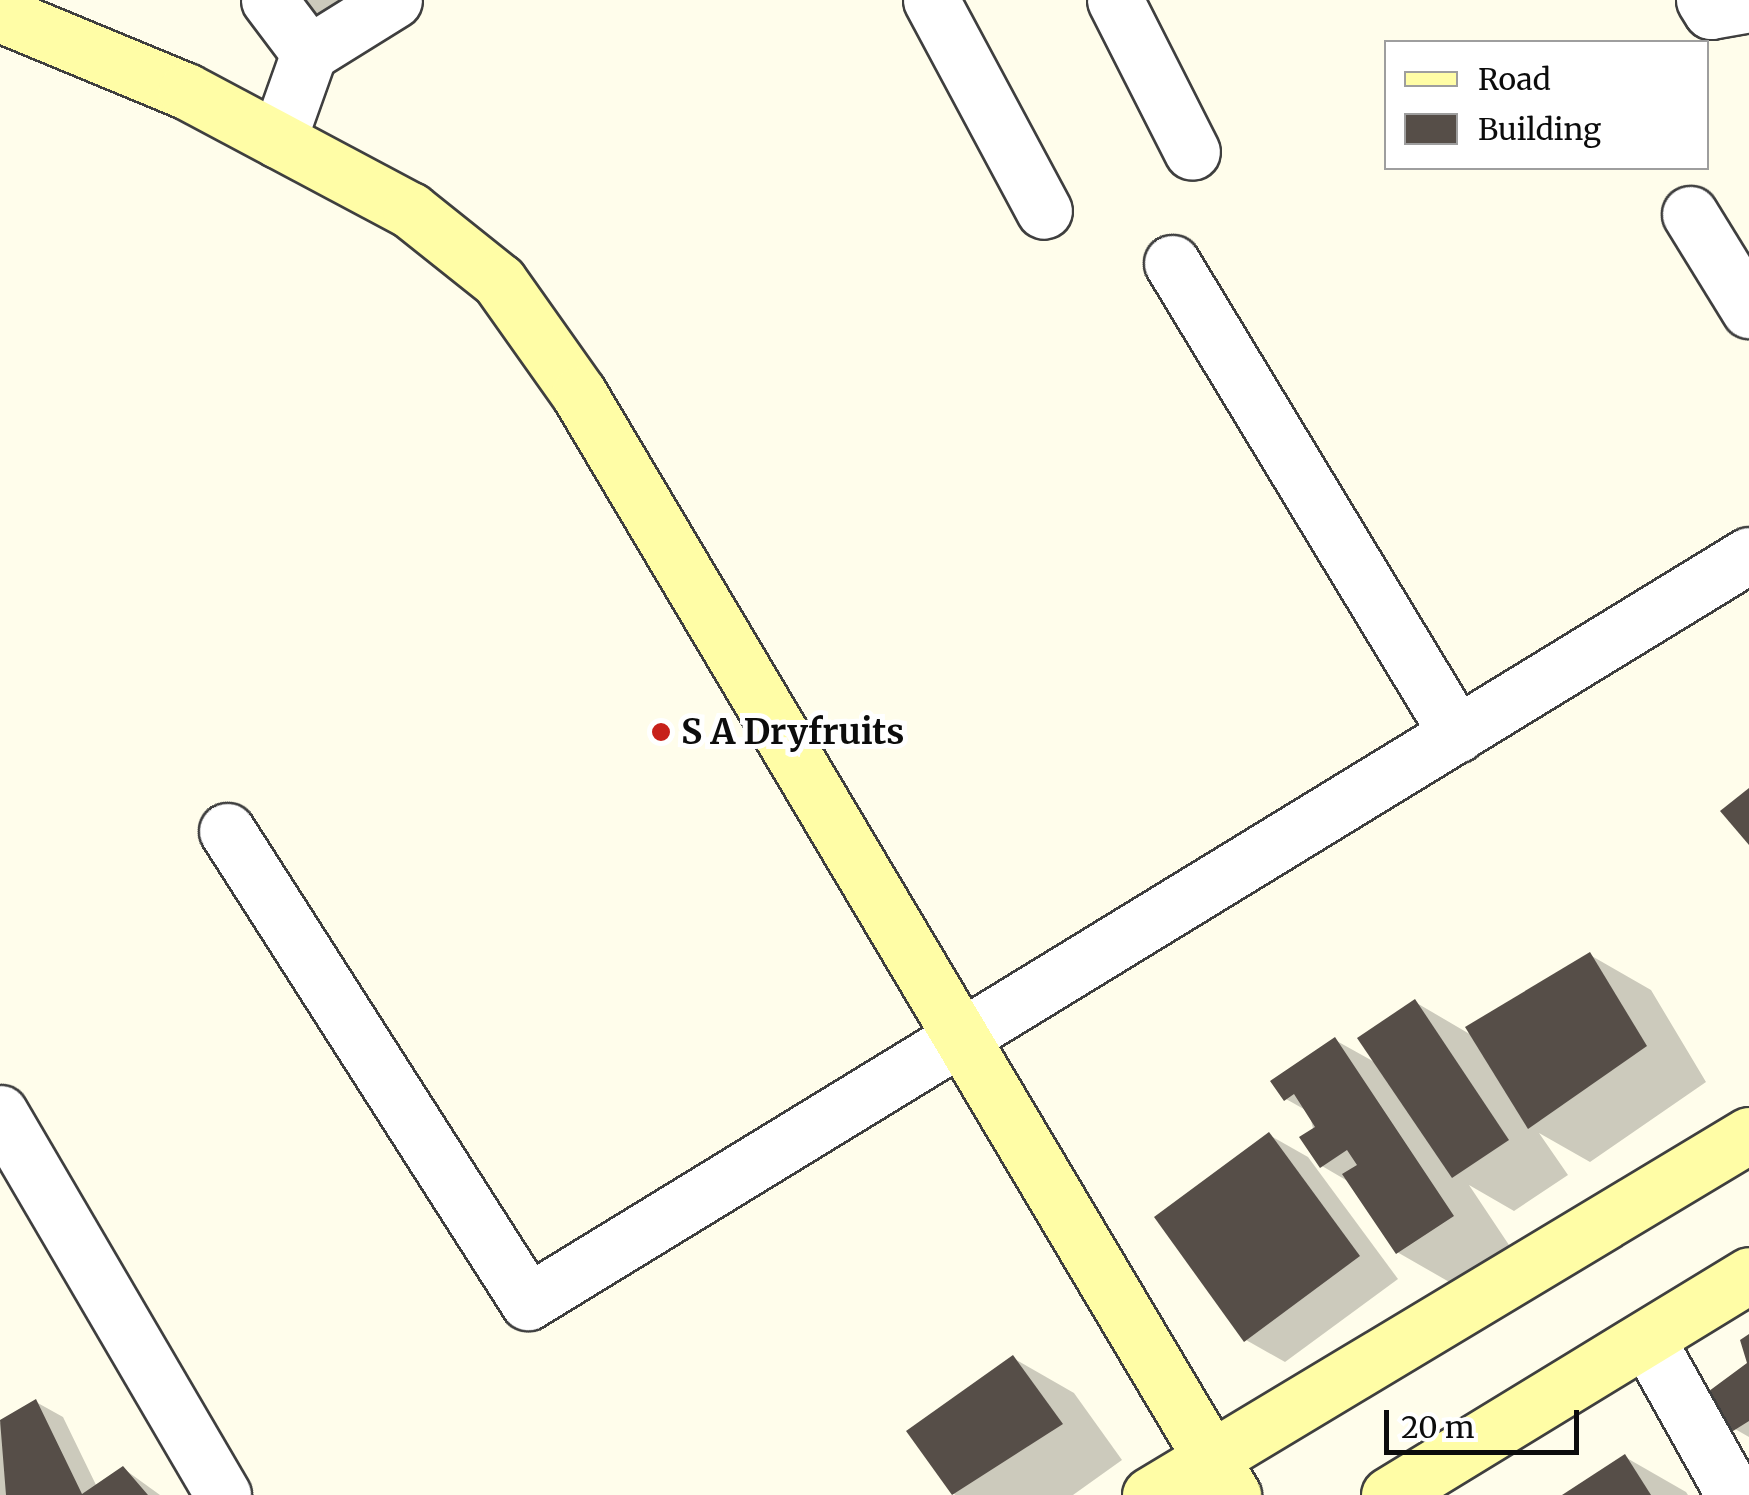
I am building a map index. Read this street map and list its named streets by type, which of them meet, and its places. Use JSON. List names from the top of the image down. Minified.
{"places":["S A Dryfruits"],"legend":["Road","Building"],"scale_bar":"20 m"}
